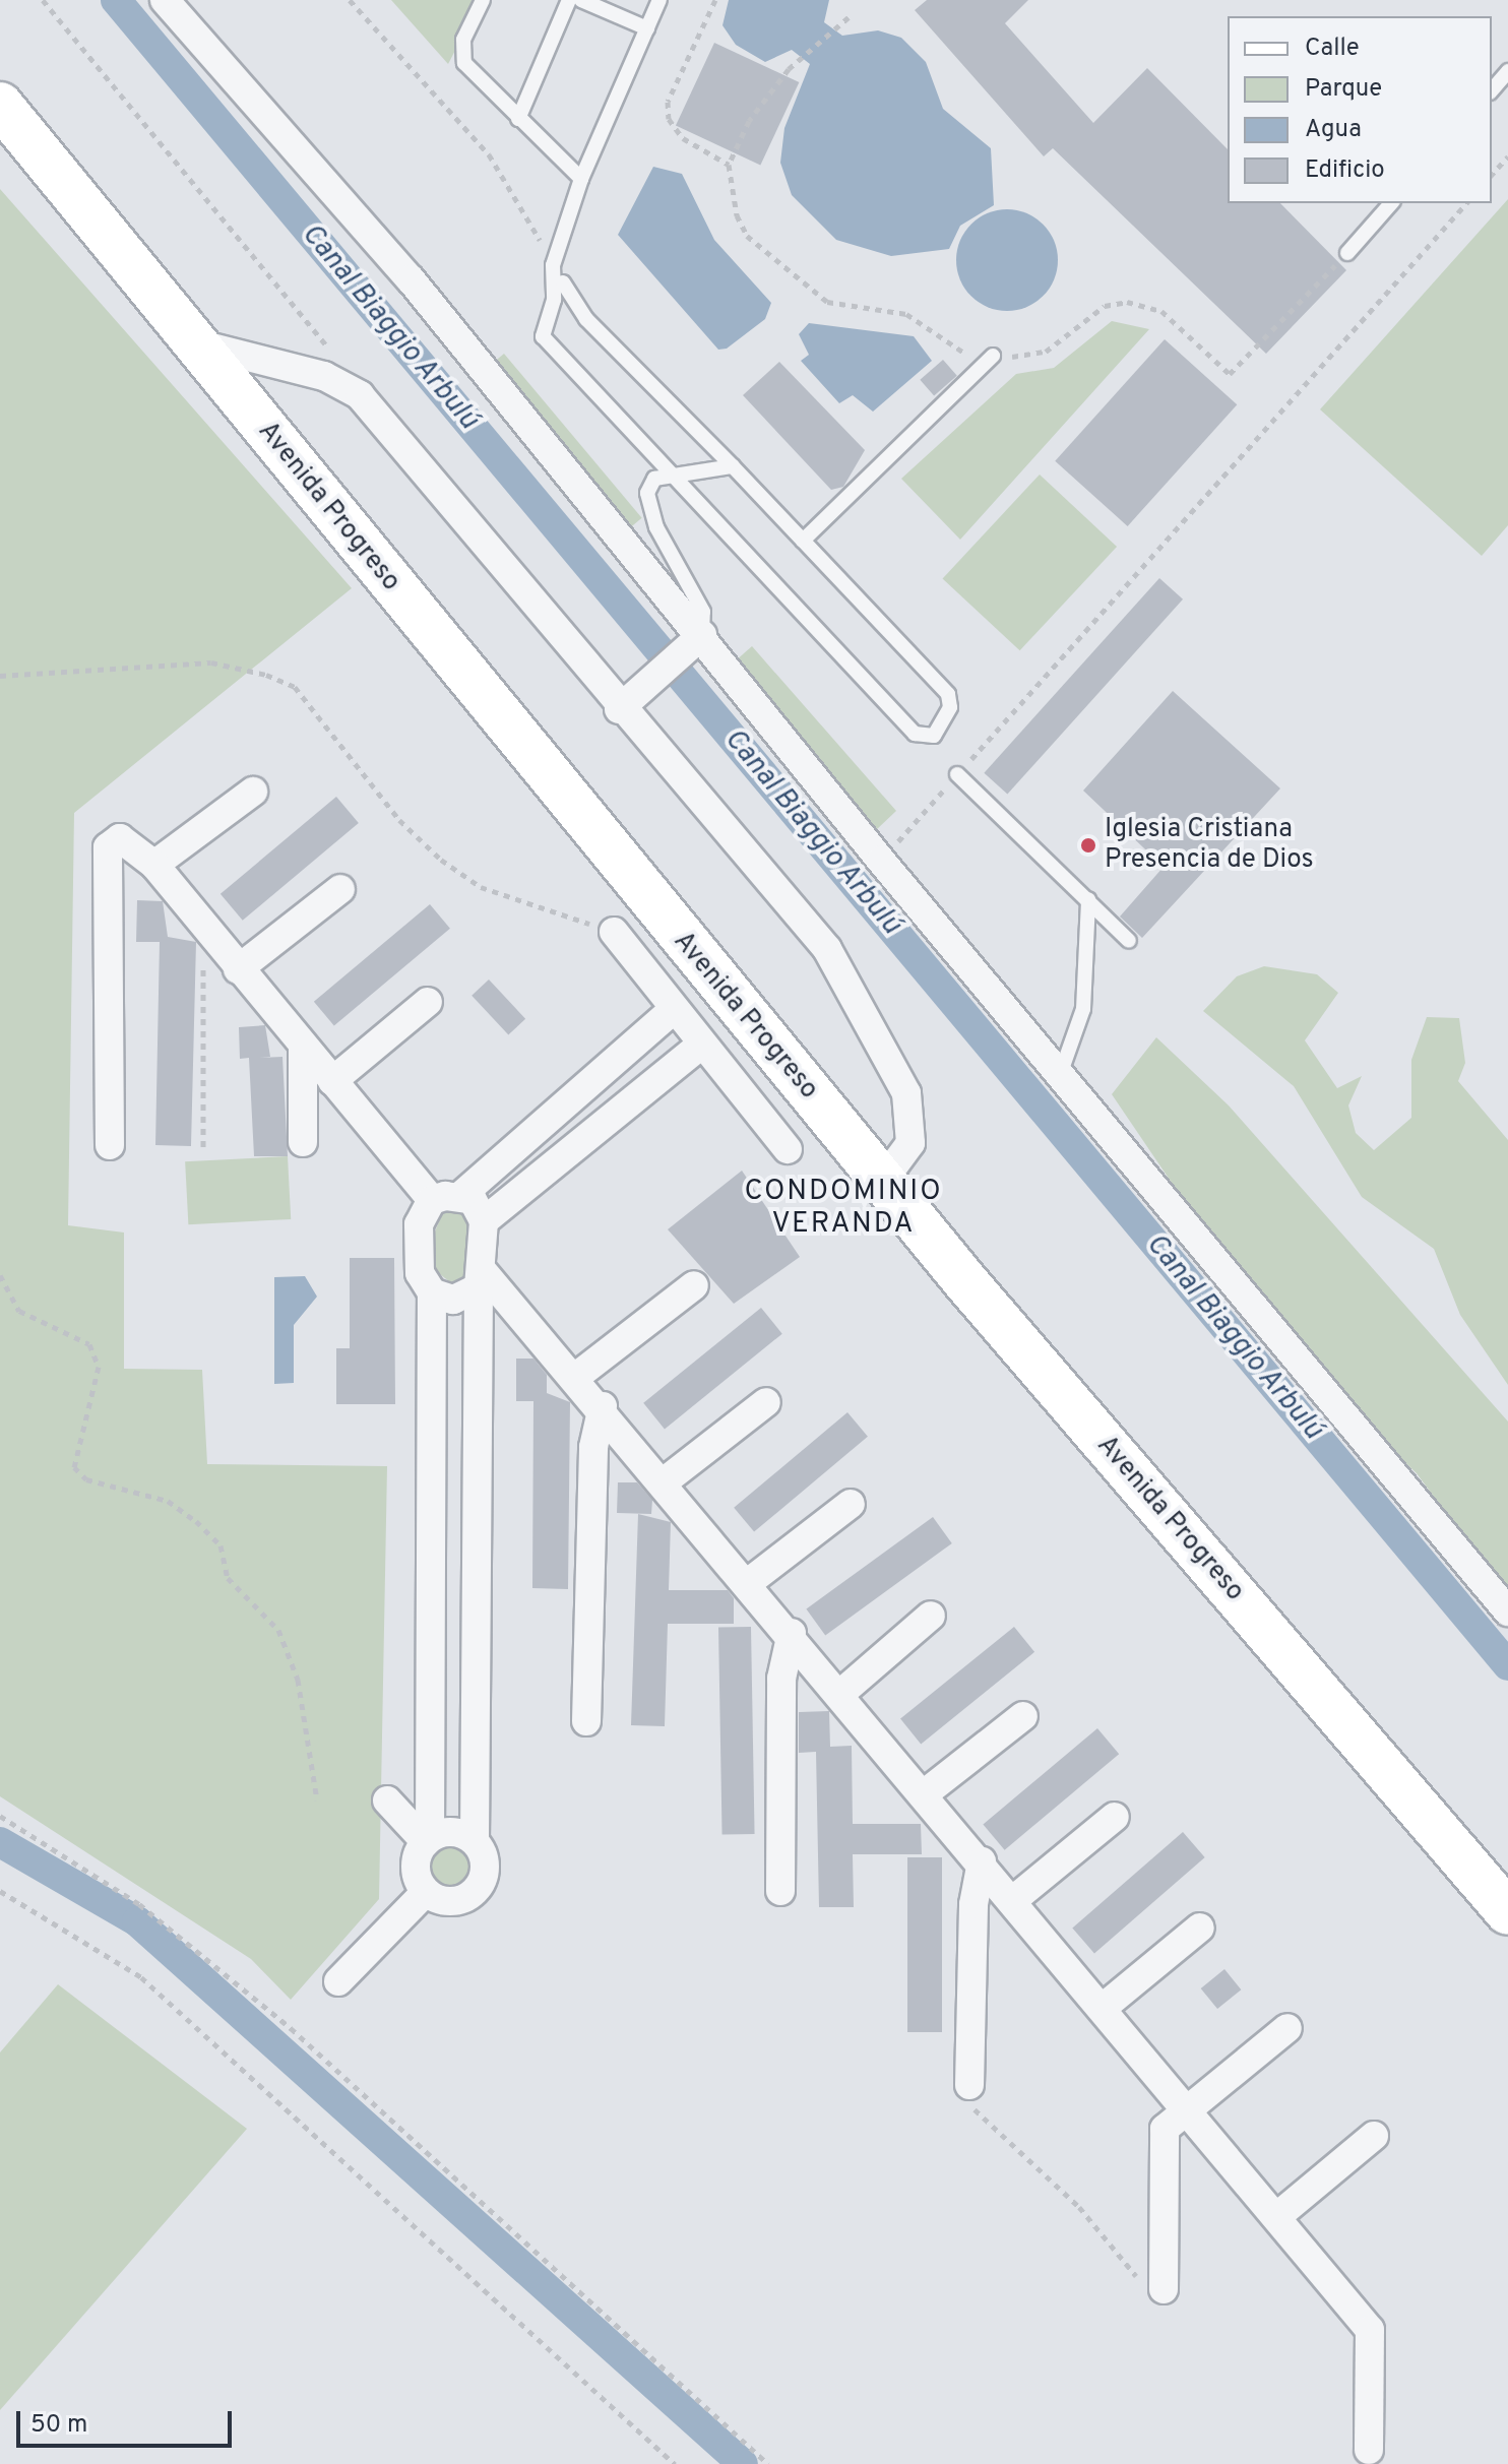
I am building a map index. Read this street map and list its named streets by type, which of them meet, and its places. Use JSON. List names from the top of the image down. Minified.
{"streets":{"main road":["Avenida Progreso"]},"districts":["CONDOMINIO VERANDA"],"water":["Canal Biaggio Arbulú"],"places":["Iglesia Cristiana Presencia de Dios"],"legend":["Calle","Parque","Agua","Edificio"],"scale_bar":"50 m"}
